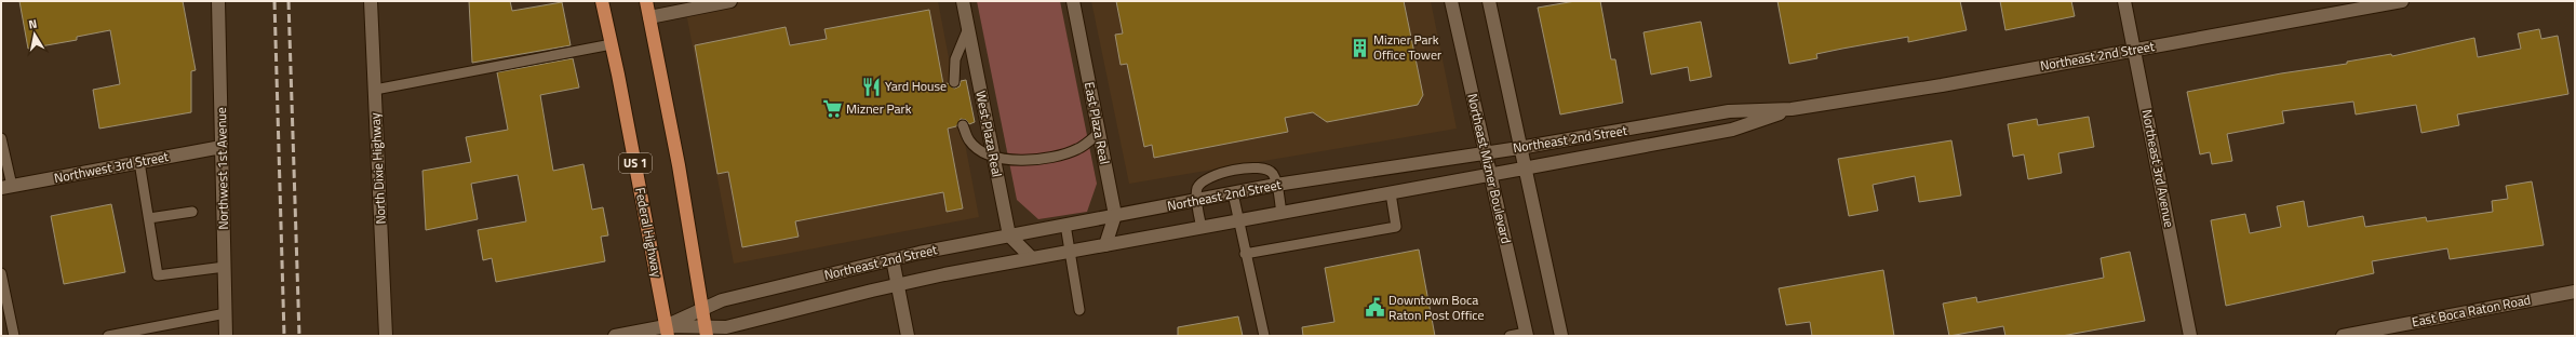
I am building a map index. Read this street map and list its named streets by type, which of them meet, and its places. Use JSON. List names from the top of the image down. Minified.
{"streets":{"main road":["US 1","Federal Highway"],"street":["Northeast 2nd Street","East Plaza Real","West Plaza Real","Northwest 3rd Street","Northwest 1st Avenue","North Dixie Highway","Northeast Mizner Boulevard","Northeast 3rd Avenue","East Boca Raton Road"]},"crossings":[["Northeast 2nd Street","East Plaza Real"],["Northeast 2nd Street","West Plaza Real"],["Northeast 2nd Street","Northeast Mizner Boulevard"],["Northeast 2nd Street","Northeast 3rd Avenue"],["Northeast 2nd Street","Federal Highway"],["Northwest 3rd Street","Northwest 1st Avenue"]],"places":{"building":["Mizner Park Office Tower"],"restaurant":["Yard House"],"supermarket":["Mizner Park"],"public building":["Downtown Boca Raton Post Office"]},"north":"top"}
